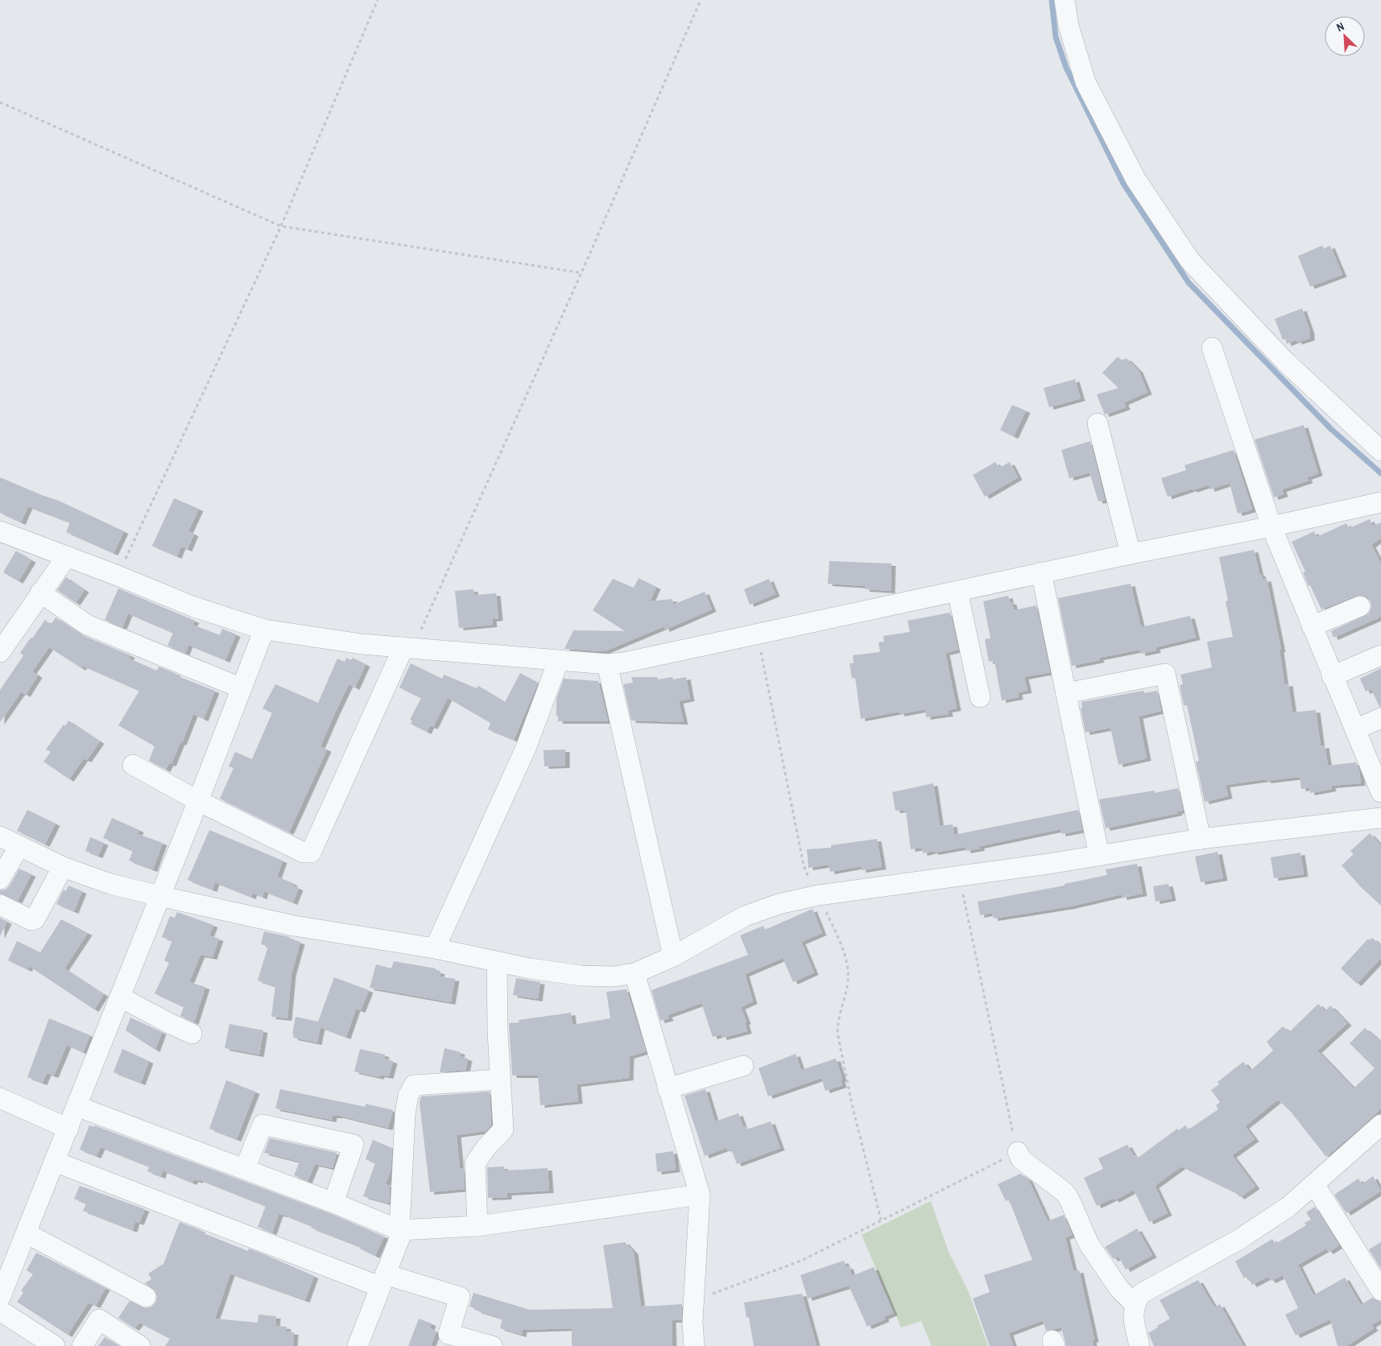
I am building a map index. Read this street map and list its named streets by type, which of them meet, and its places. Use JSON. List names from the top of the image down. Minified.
{"north":"top left"}
